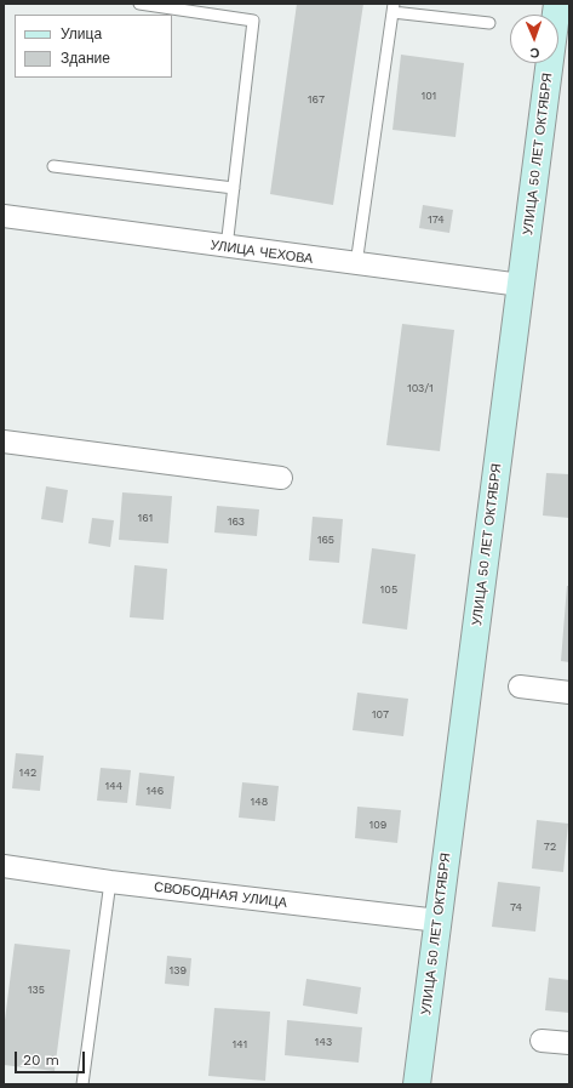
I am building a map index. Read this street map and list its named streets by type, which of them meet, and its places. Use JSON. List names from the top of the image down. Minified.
{"streets":{"main road":["УЛИЦА 50 ЛЕТ ОКТЯБРЯ"],"street":["УЛИЦА ЧЕХОВА","СВОБОДНАЯ УЛИЦА"]},"crossings":[["УЛИЦА 50 ЛЕТ ОКТЯБРЯ","УЛИЦА ЧЕХОВА"],["УЛИЦА 50 ЛЕТ ОКТЯБРЯ","СВОБОДНАЯ УЛИЦА"]],"house_numbers":["101","167","174","103/1","161","163","165","105","107","142","144","146","148","109","72","74","139","135","143","141"],"legend":["Улица","Здание"],"scale_bar":"20 m","north":"bottom"}
